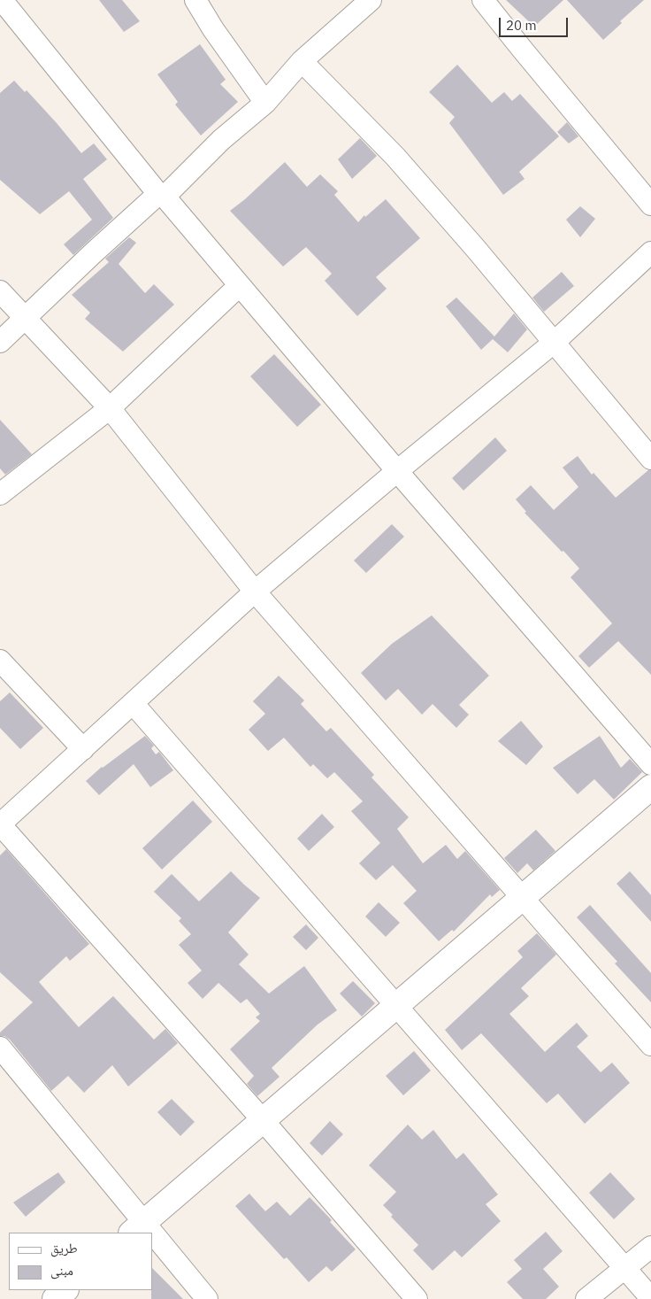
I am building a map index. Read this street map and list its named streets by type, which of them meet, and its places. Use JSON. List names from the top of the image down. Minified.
{"legend":["طريق","مبنى"],"scale_bar":"20 m"}
